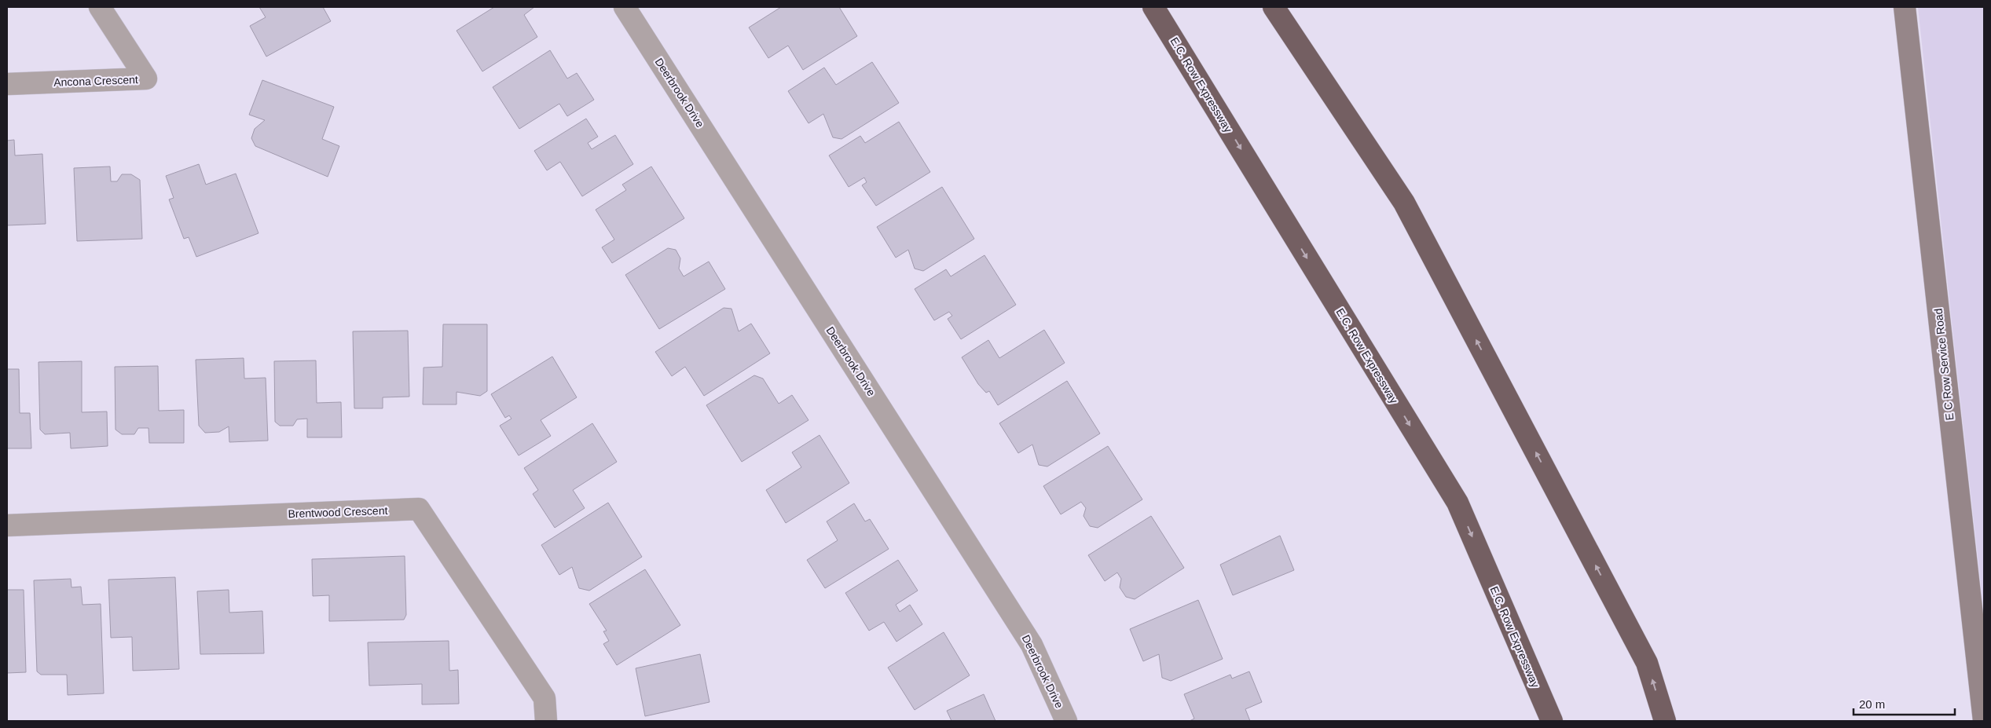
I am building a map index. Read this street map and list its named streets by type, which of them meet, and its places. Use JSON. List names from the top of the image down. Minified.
{"streets":{"highway":["E.C. Row Expressway"],"street":["Ancona Crescent","Deerbrook Drive","E C Row Service Road","Brentwood Crescent"]},"scale_bar":"20 m"}
